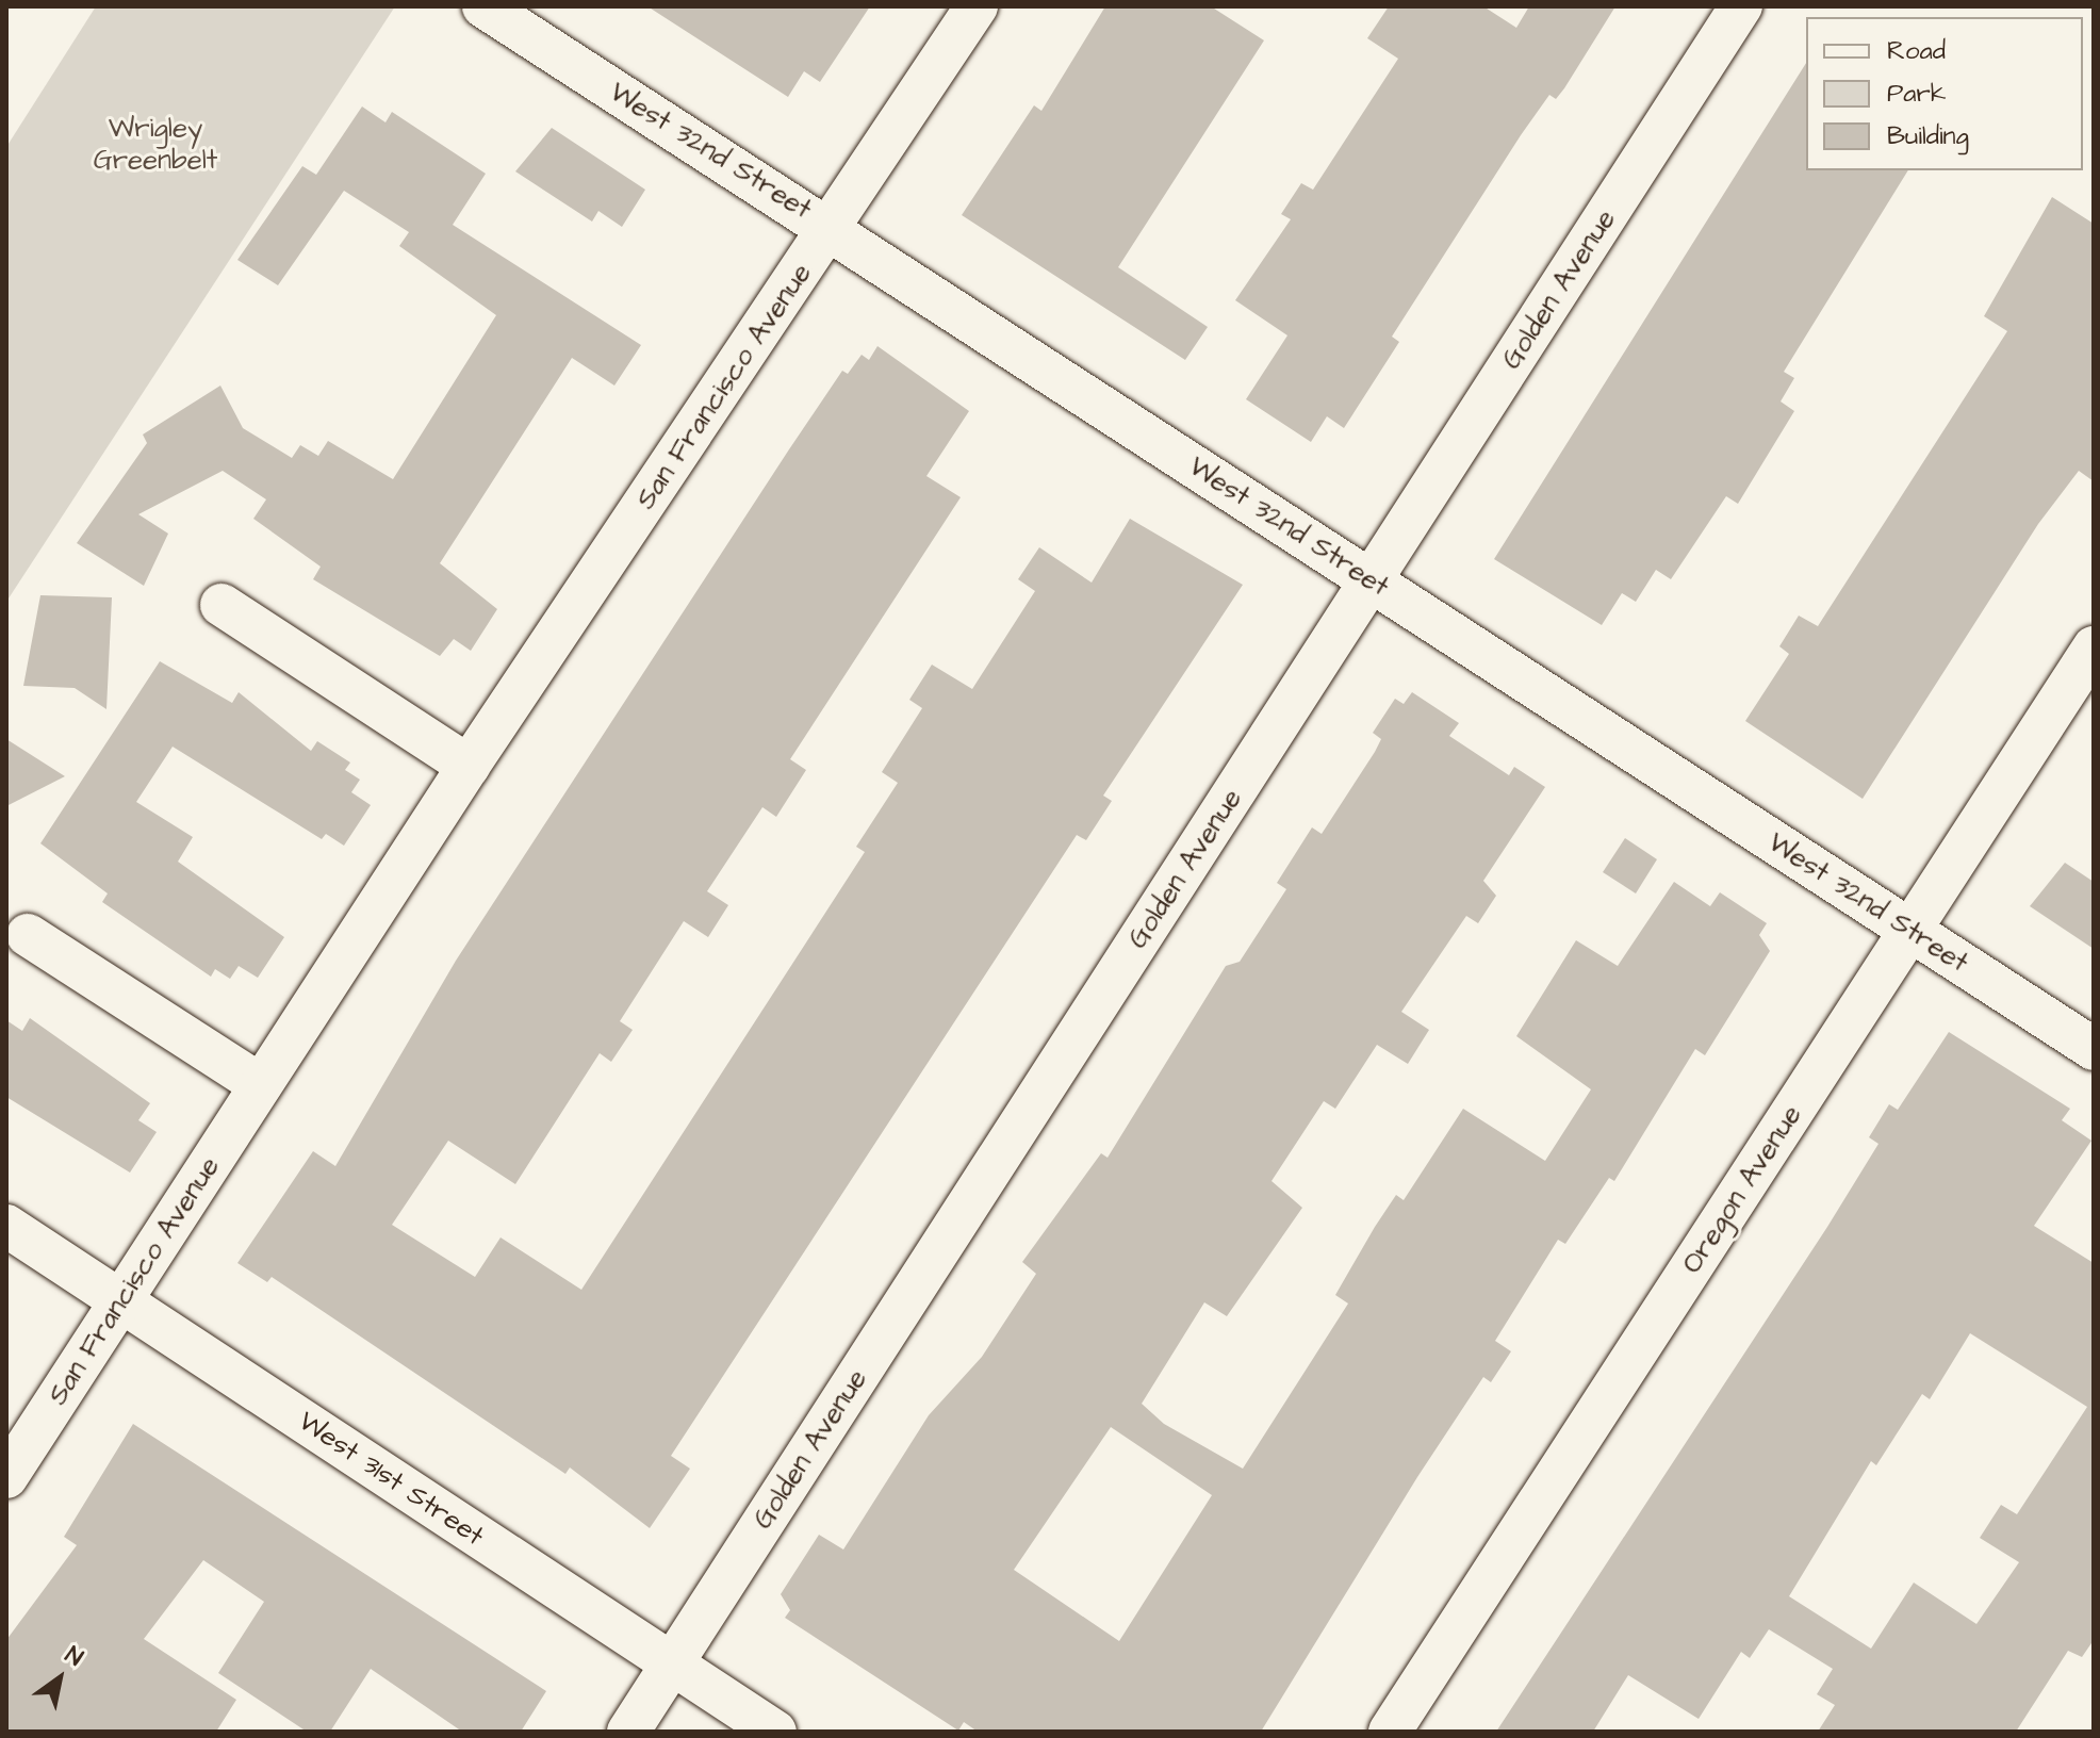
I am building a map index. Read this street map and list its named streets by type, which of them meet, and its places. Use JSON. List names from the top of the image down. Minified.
{"streets":{"street":["West 32nd Street","Golden Avenue","San Francisco Avenue","Oregon Avenue","West 31st Street"]},"crossings":[["West 32nd Street","Golden Avenue"],["West 32nd Street","San Francisco Avenue"],["West 32nd Street","Oregon Avenue"],["Golden Avenue","West 31st Street"],["San Francisco Avenue","West 31st Street"]],"parks":["Wrigley Greenbelt"],"legend":["Road","Park","Building"],"north":"top right"}
